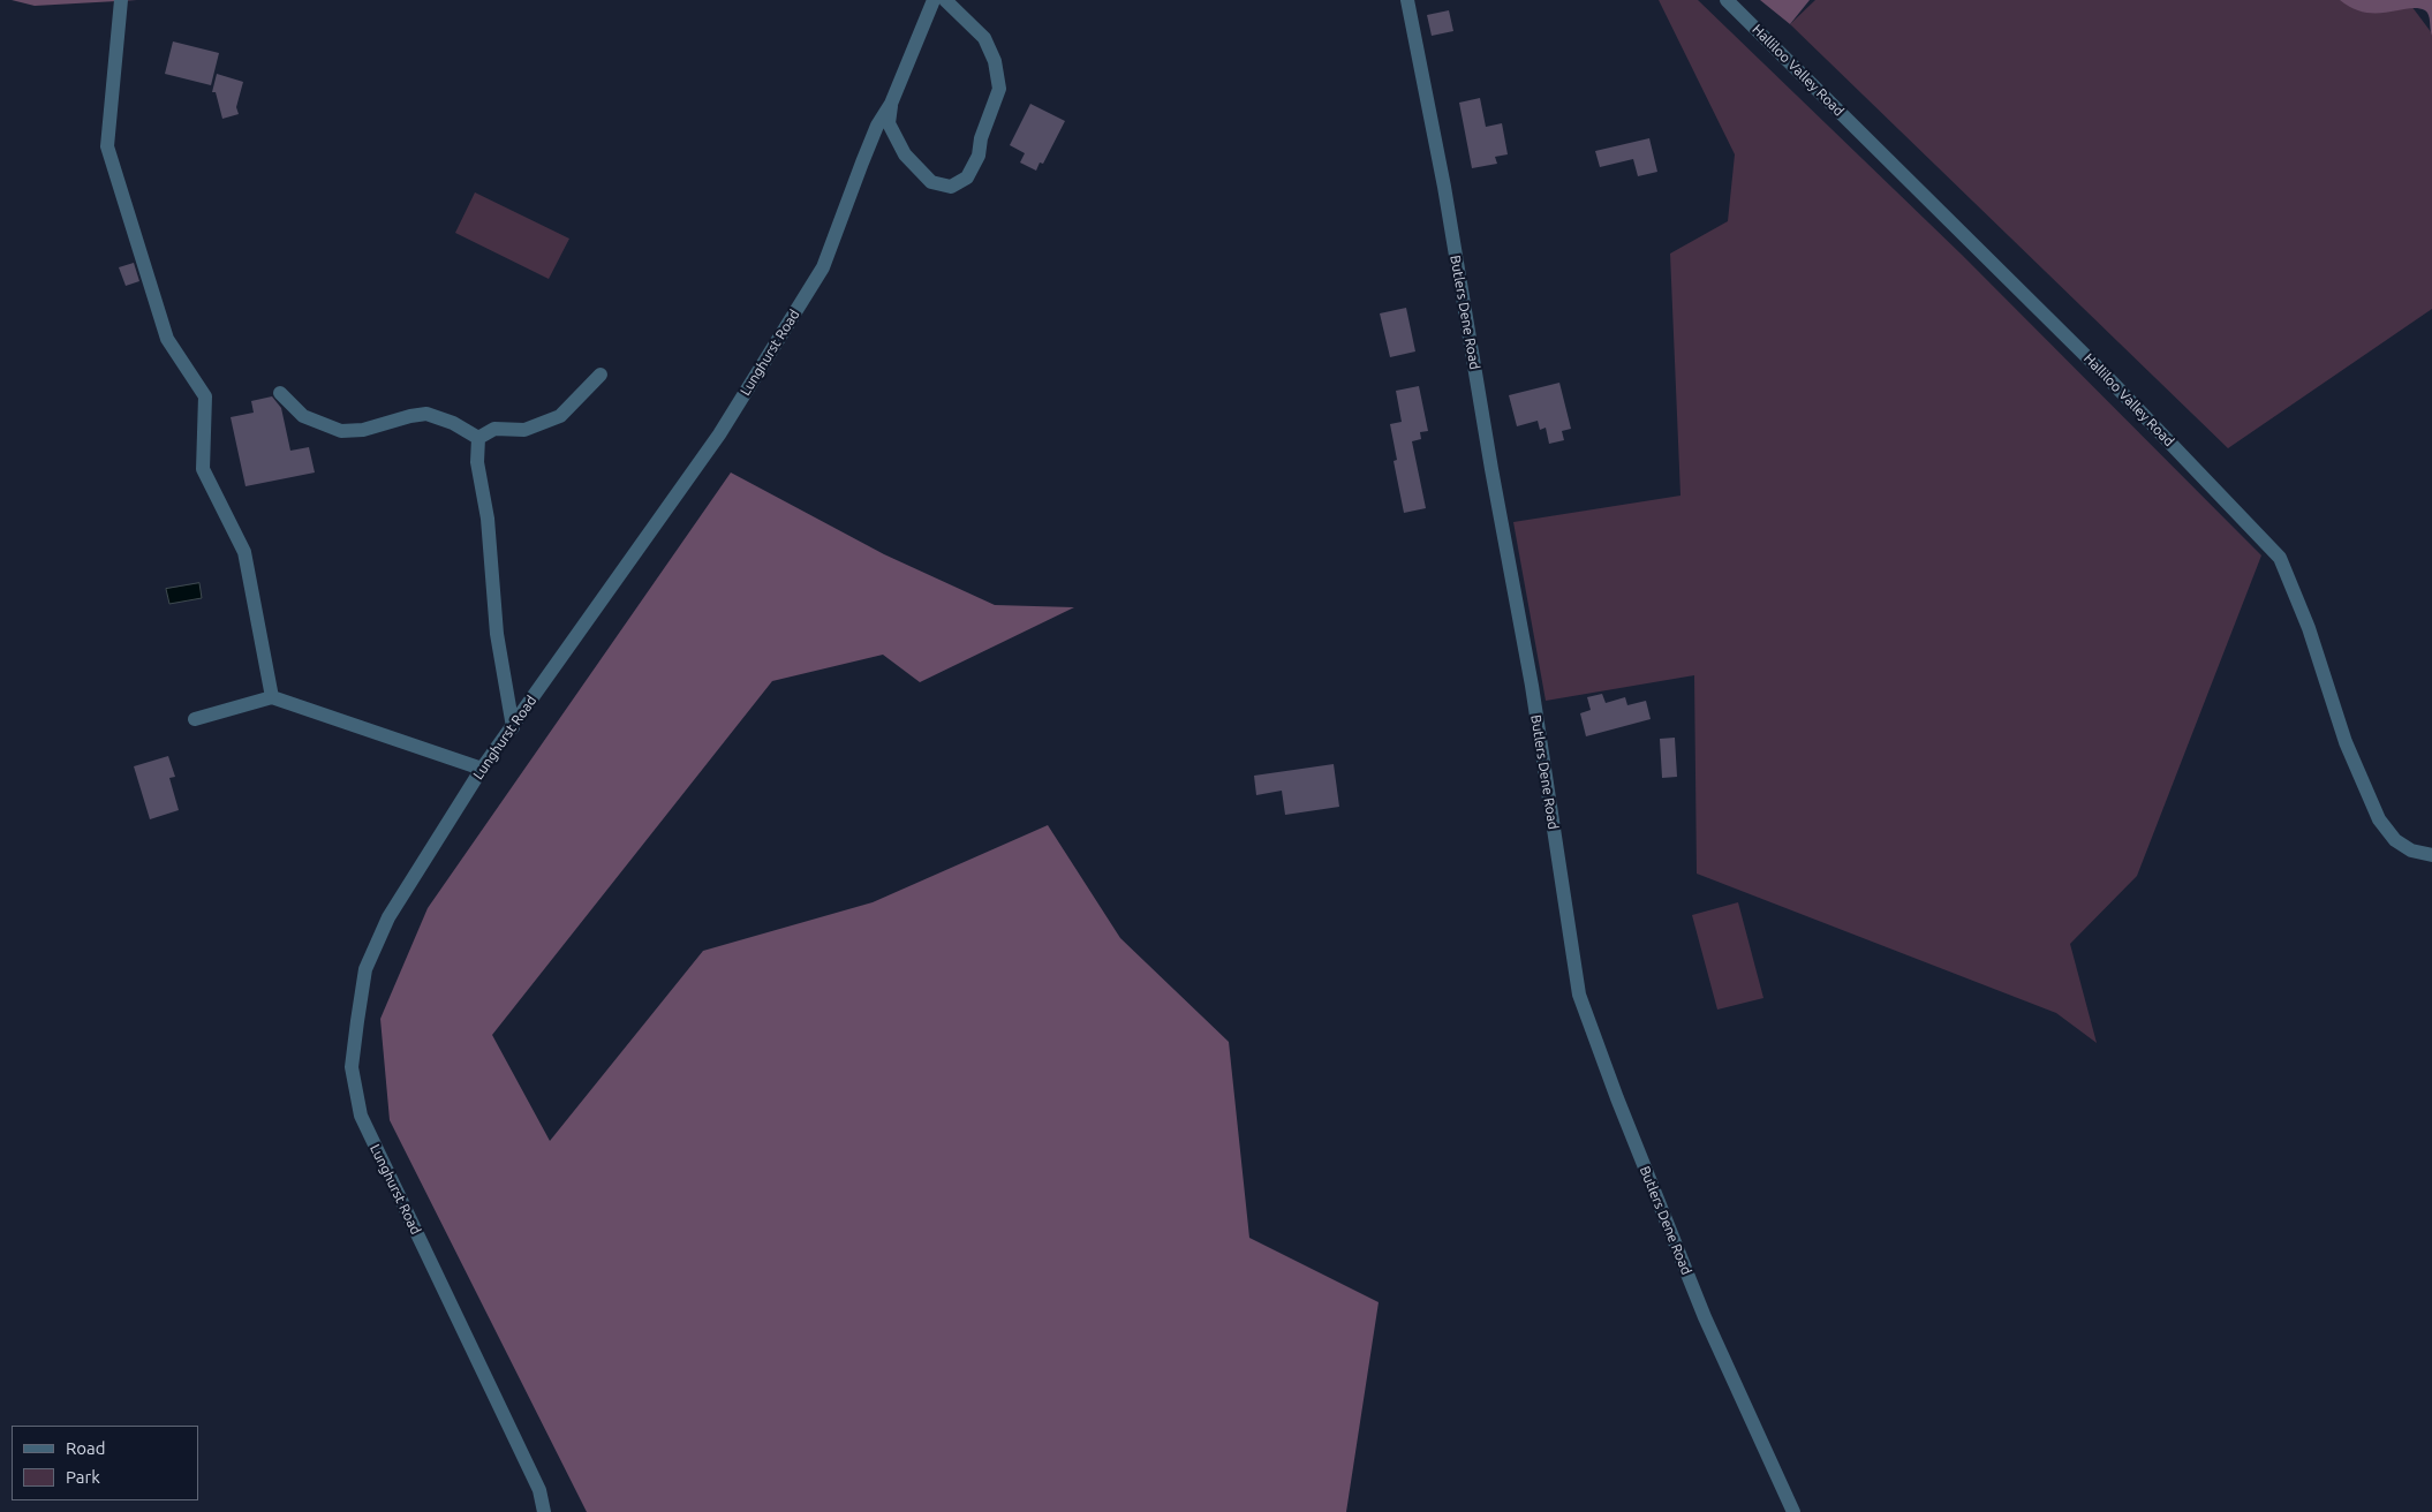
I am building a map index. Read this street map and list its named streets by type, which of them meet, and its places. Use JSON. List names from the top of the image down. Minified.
{"streets":{"street":["Halliloo Valley Road","Butlers Dene Road","Lunghurst Road"]},"legend":["Road","Park"]}
